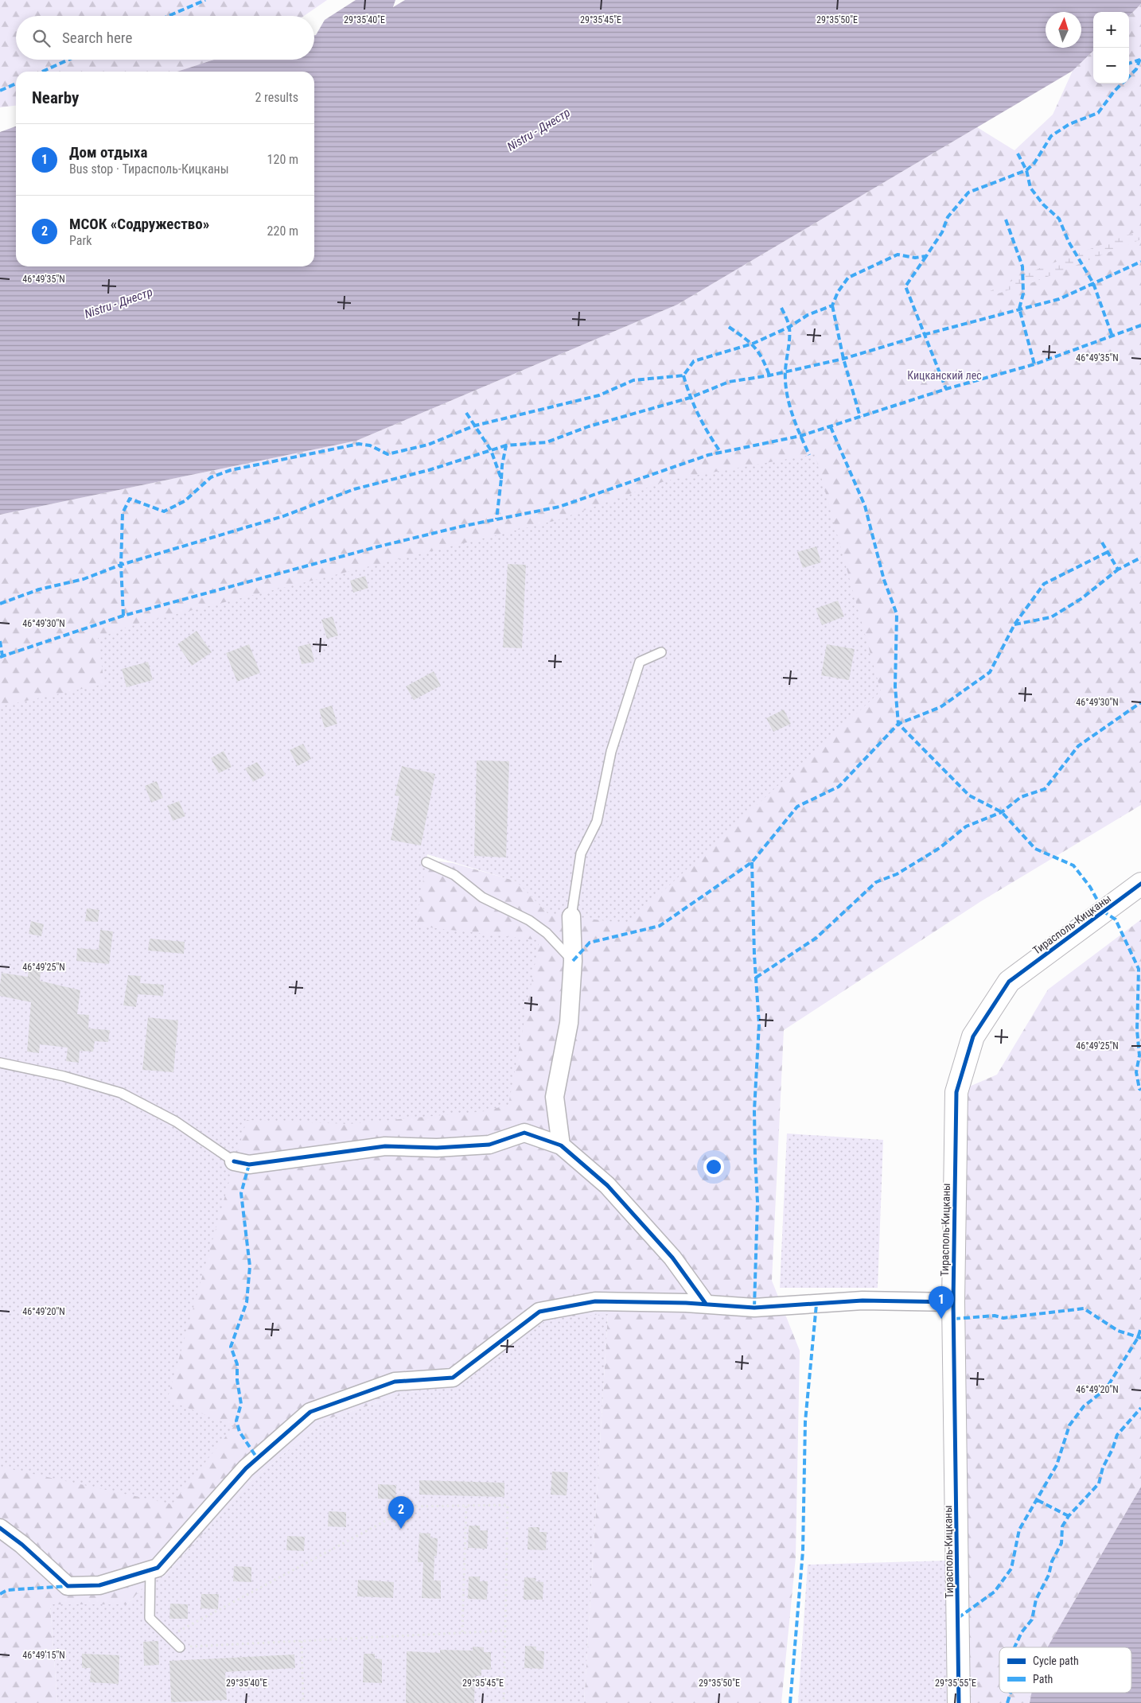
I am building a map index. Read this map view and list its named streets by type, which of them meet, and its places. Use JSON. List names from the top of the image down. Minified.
{"streets":{"street":["Тирасполь-Кицканы"]},"water":["Nistru - Днестр"],"parks":["Кицканский лес"],"legend":["Cycle path","Path"],"north":"top","page":{"map_buttons":["+","−"],"search":"Search here","heading":["Nearby","2 results"],"list":[{"mark":"1","name":"Дом отдыха","note":"Bus stop · Тирасполь-Кицканы","value":"120 m"},{"mark":"2","name":"МСОК «Содружество»","note":"Park","value":"220 m"}],"pins":["1","2"]},"coordinates":["29°35'40\"E","29°35'45\"E","29°35'50\"E","46°49'35\"N","46°49'30\"N","46°49'25\"N","46°49'20\"N","46°49'15\"N","29°35'55\"E"]}
